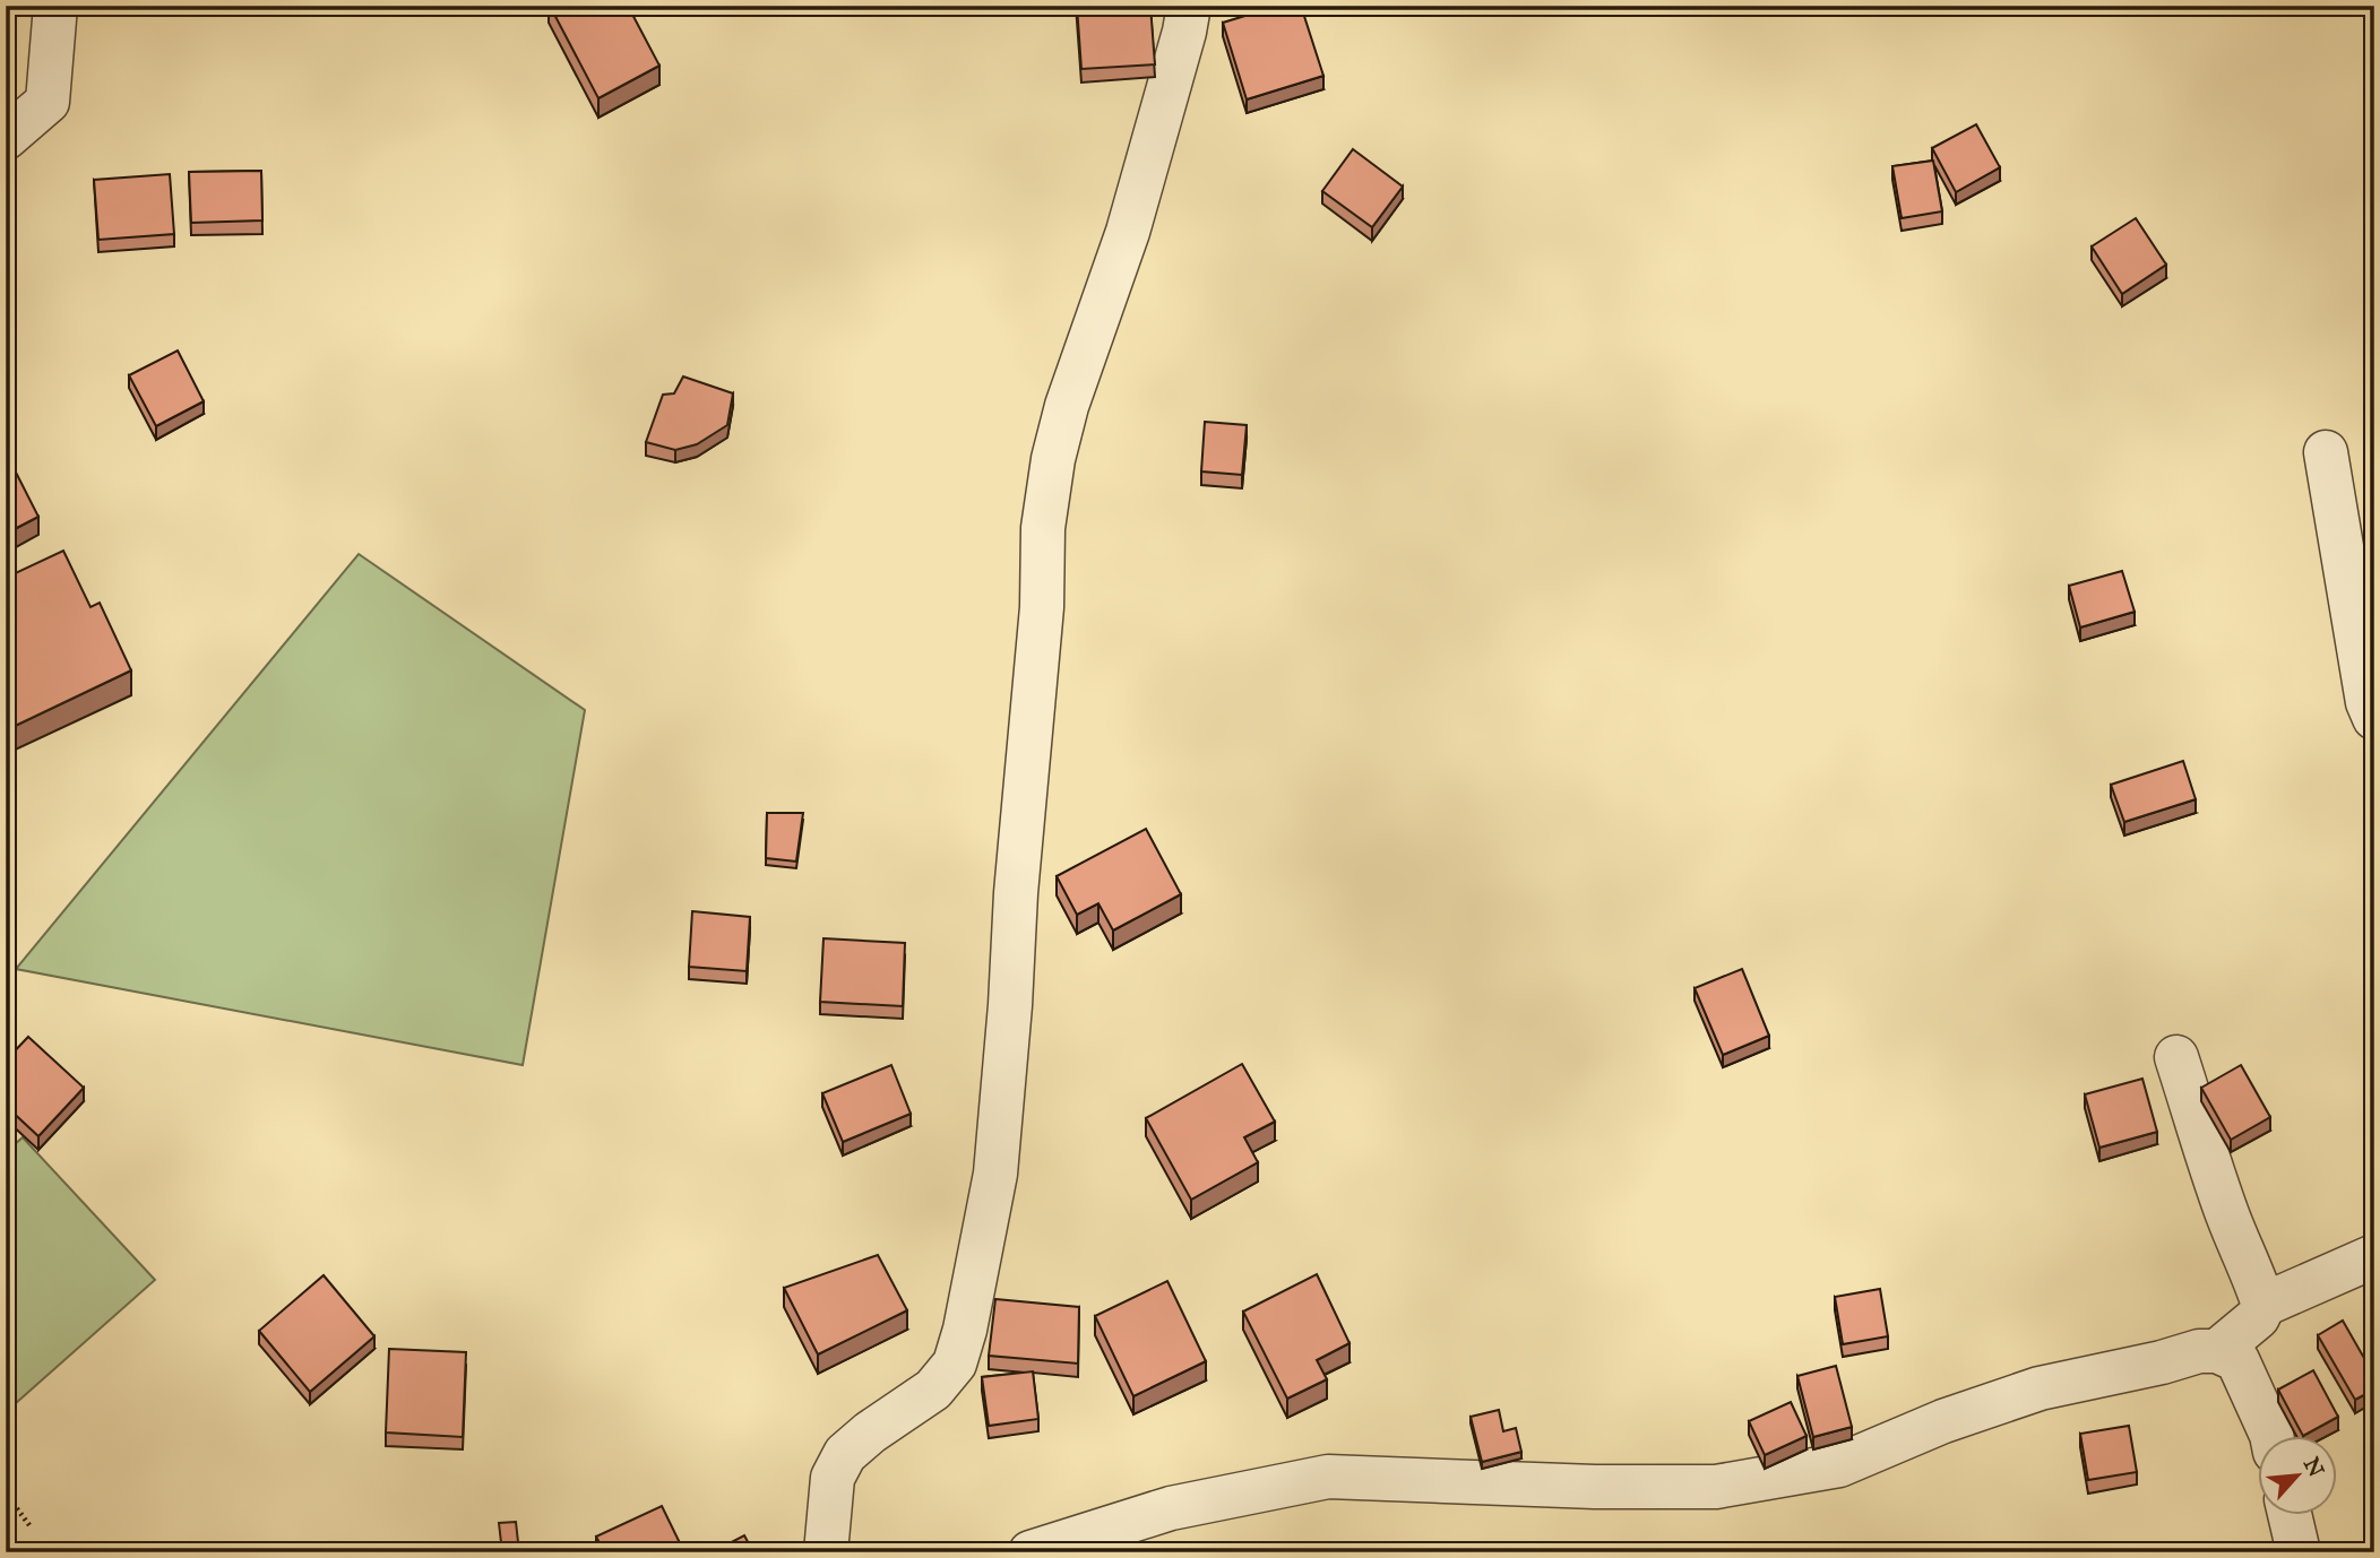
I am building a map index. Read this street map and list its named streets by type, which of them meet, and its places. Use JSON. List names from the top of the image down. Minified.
{"north":"top right"}
